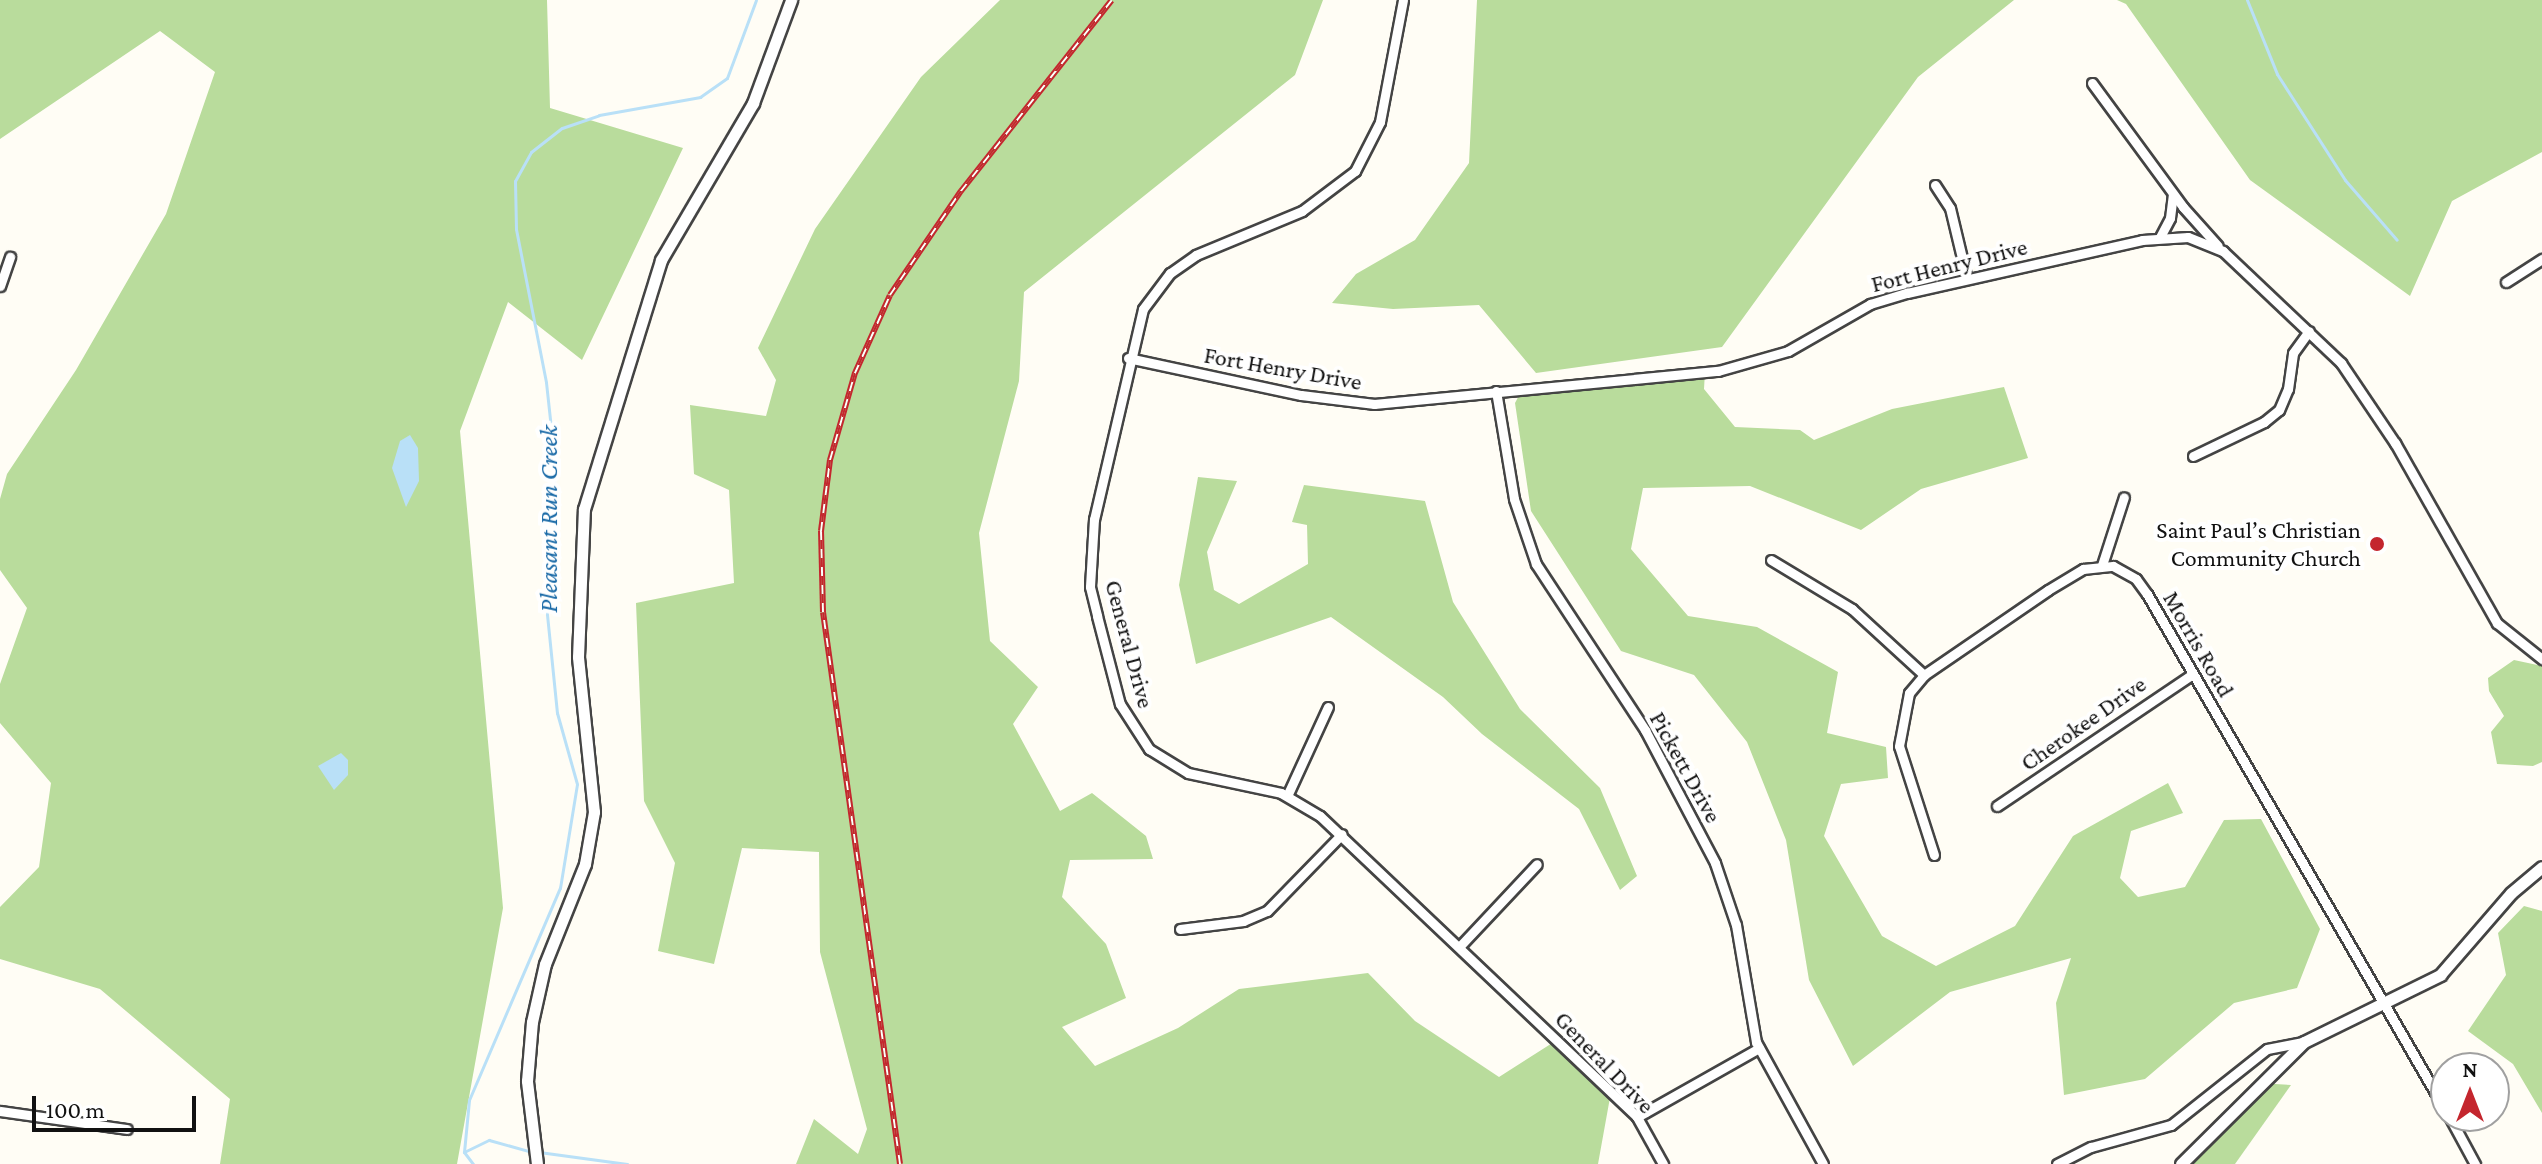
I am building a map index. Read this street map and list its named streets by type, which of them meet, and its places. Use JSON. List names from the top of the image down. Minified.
{"streets":{"street":["Fort Henry Drive","General Drive","Morris Road","Cherokee Drive","Pickett Drive"]},"crossings":[["Fort Henry Drive","General Drive"],["Fort Henry Drive","Pickett Drive"],["Morris Road","Cherokee Drive"]],"water":["Pleasant Run Creek"],"places":["Saint Paul’s Christian Community Church"],"scale_bar":"100 m","north":"top"}
